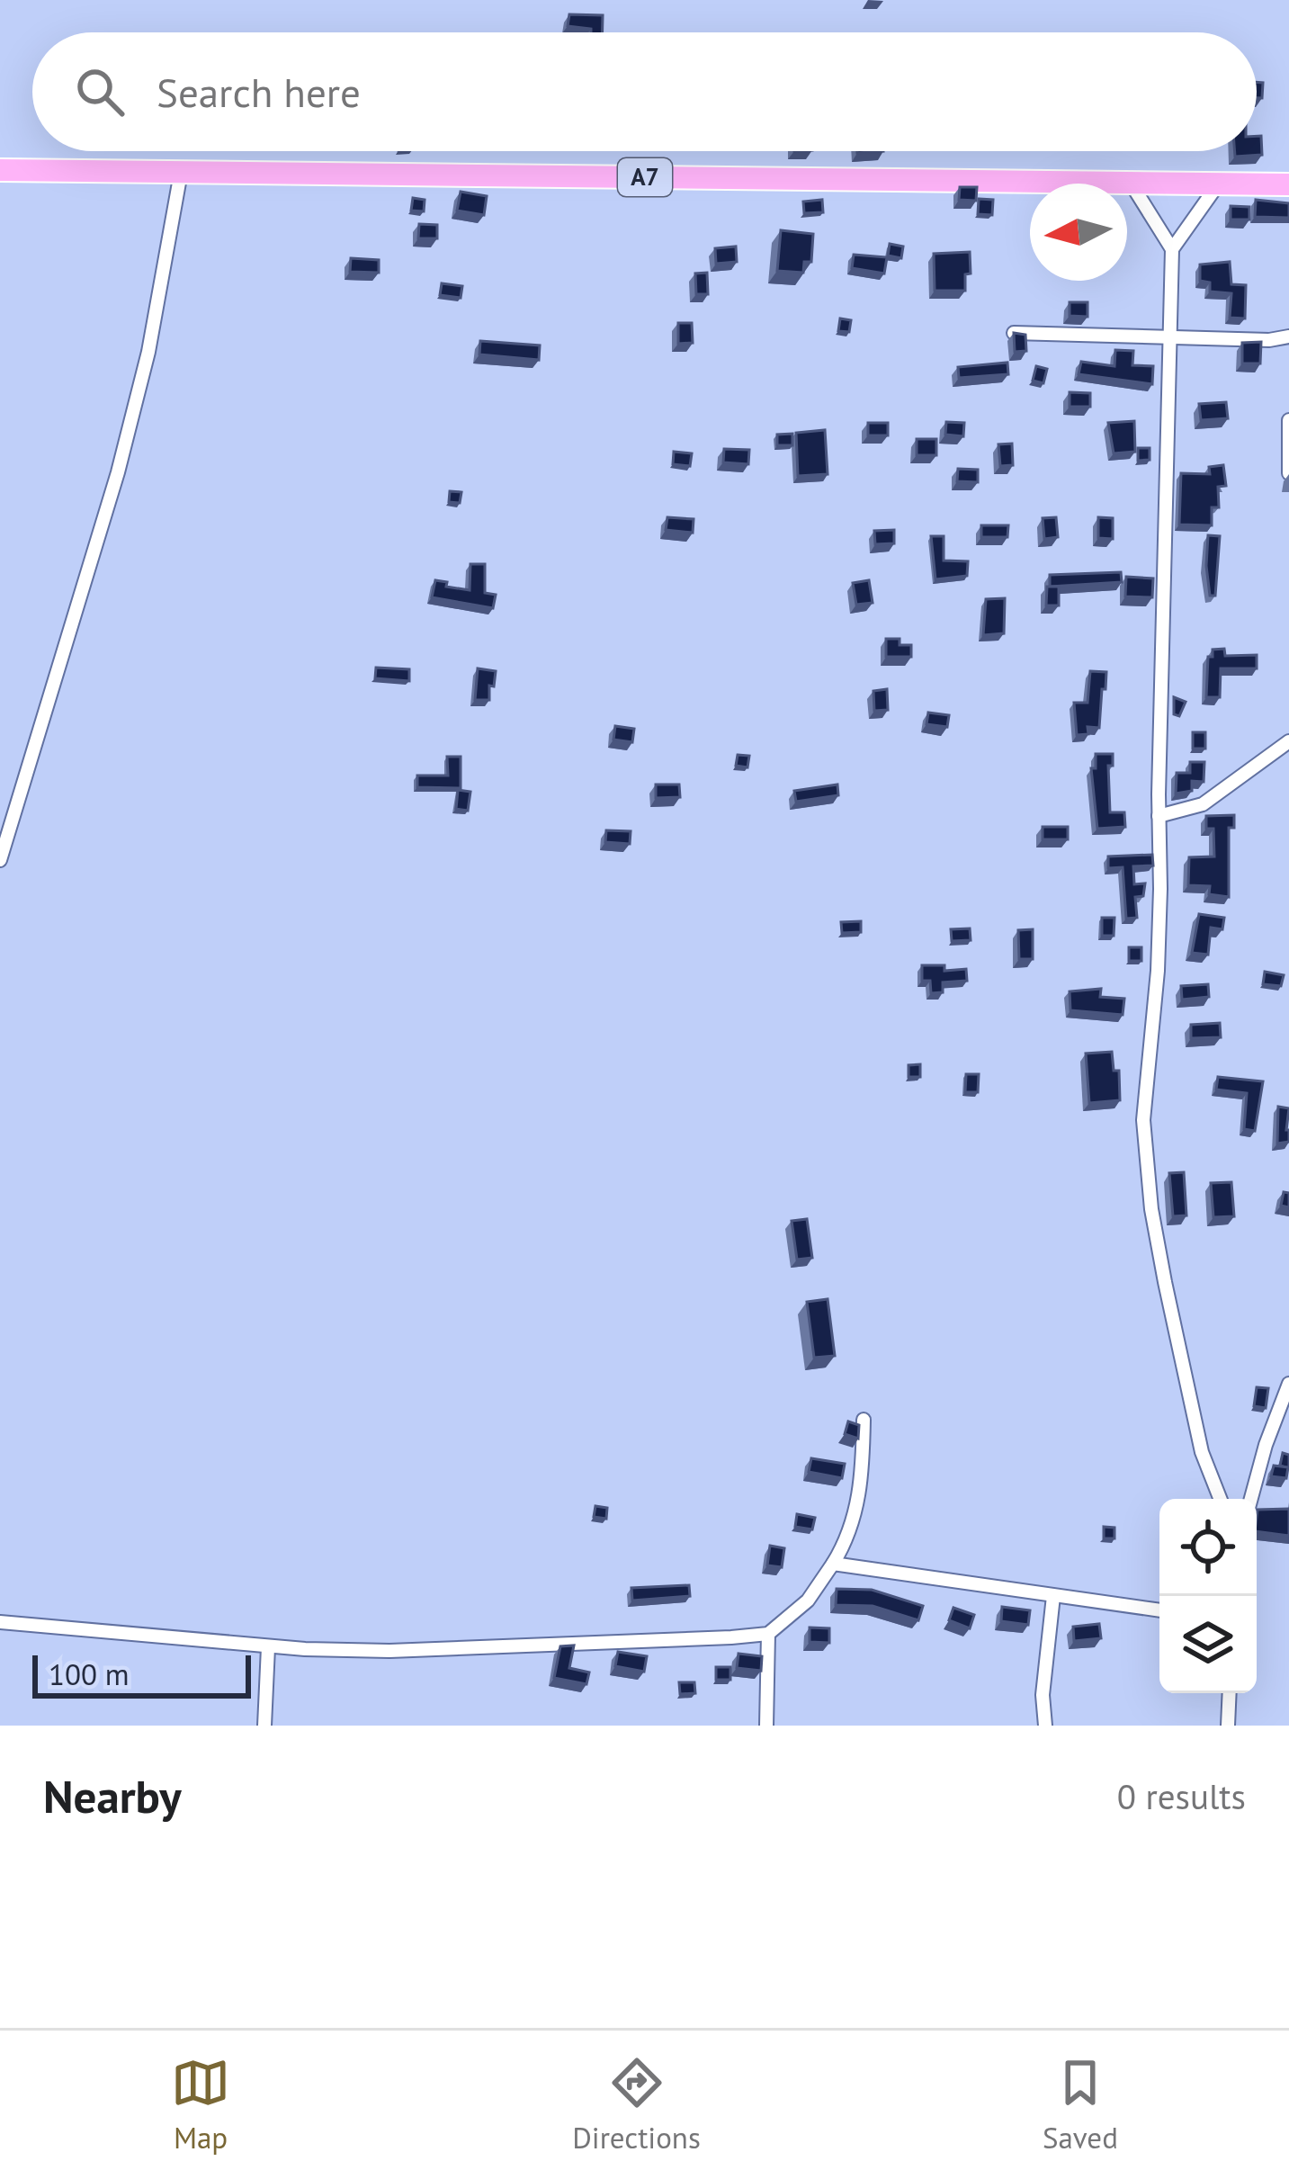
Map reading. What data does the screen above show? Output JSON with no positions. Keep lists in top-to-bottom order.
{
  "streets": {
    "highway": ["A7"]
  },
  "scale_bar": "100 m",
  "north": "left",
  "page": {
    "search": "Search here",
    "scale": "100 m",
    "heading": ["Nearby", "0 results"],
    "nav": ["Map", "Directions", "Saved"]
  }
}
